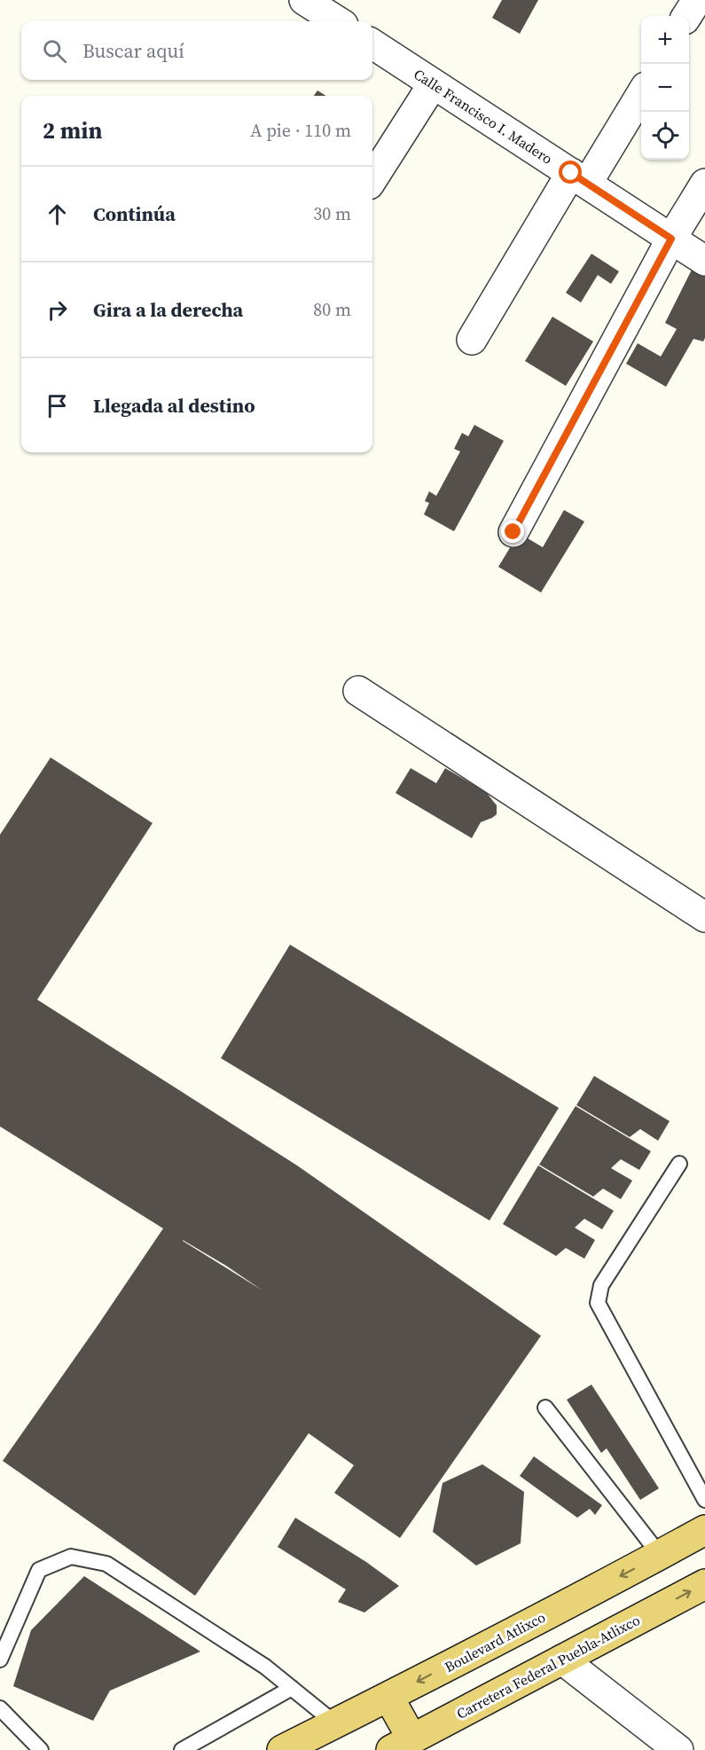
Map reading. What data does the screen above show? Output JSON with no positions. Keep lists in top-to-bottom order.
{
  "streets": {
    "main road": ["Boulevard Atlixco", "Carretera Federal Puebla-Atlixco"],
    "street": ["Calle Francisco I. Madero"]
  },
  "one_way": ["Boulevard Atlixco", "Carretera Federal Puebla-Atlixco"],
  "page": {
    "map_buttons": ["+", "−"],
    "search": "Buscar aquí",
    "heading": ["2 min", "A pie · 110 m"],
    "list": [
      ["Continúa", "30 m"],
      ["Gira a la derecha", "80 m"],
      "Llegada al destino"
    ]
  }
}
